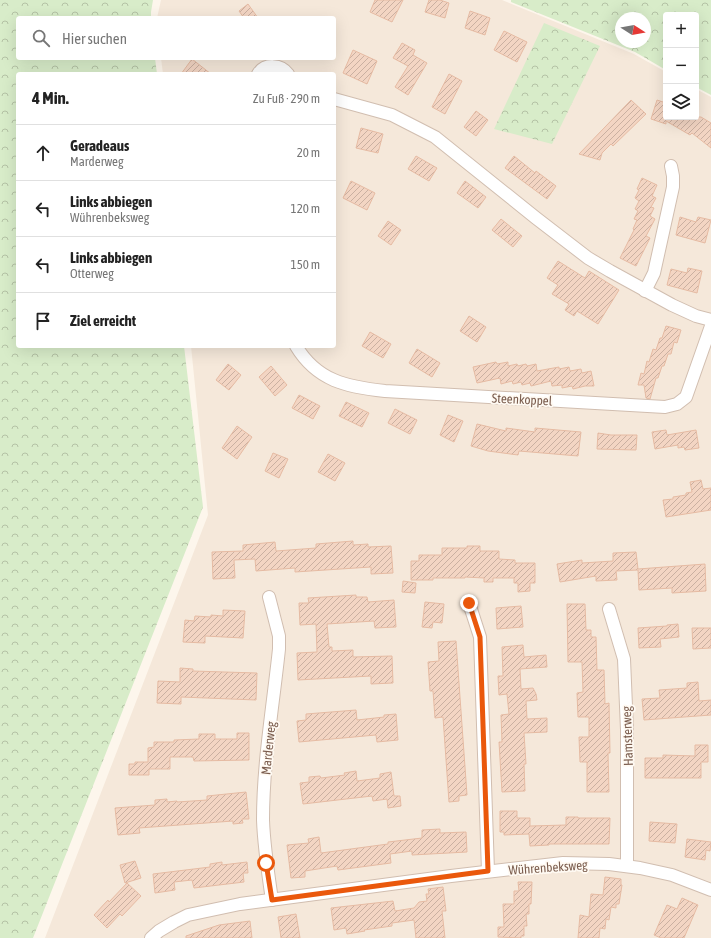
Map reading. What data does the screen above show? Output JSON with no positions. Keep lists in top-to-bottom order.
{
  "streets": {
    "street": [
      "Steenkoppel",
      "Hamsterweg",
      "Marderweg",
      "Wührenbeksweg"
    ]
  },
  "crossings": [
    ["Hamsterweg", "Wührenbeksweg"],
    ["Marderweg", "Wührenbeksweg"]
  ],
  "north": "right",
  "page": {
    "map_buttons": ["+", "−"],
    "search": "Hier suchen",
    "heading": ["4 Min.", "Zu Fuß · 290 m"],
    "list": [
      ["Geradeaus", "Marderweg", "20 m"],
      ["Links abbiegen", "Wührenbeksweg", "120 m"],
      ["Links abbiegen", "Otterweg", "150 m"],
      "Ziel erreicht"
    ]
  }
}
